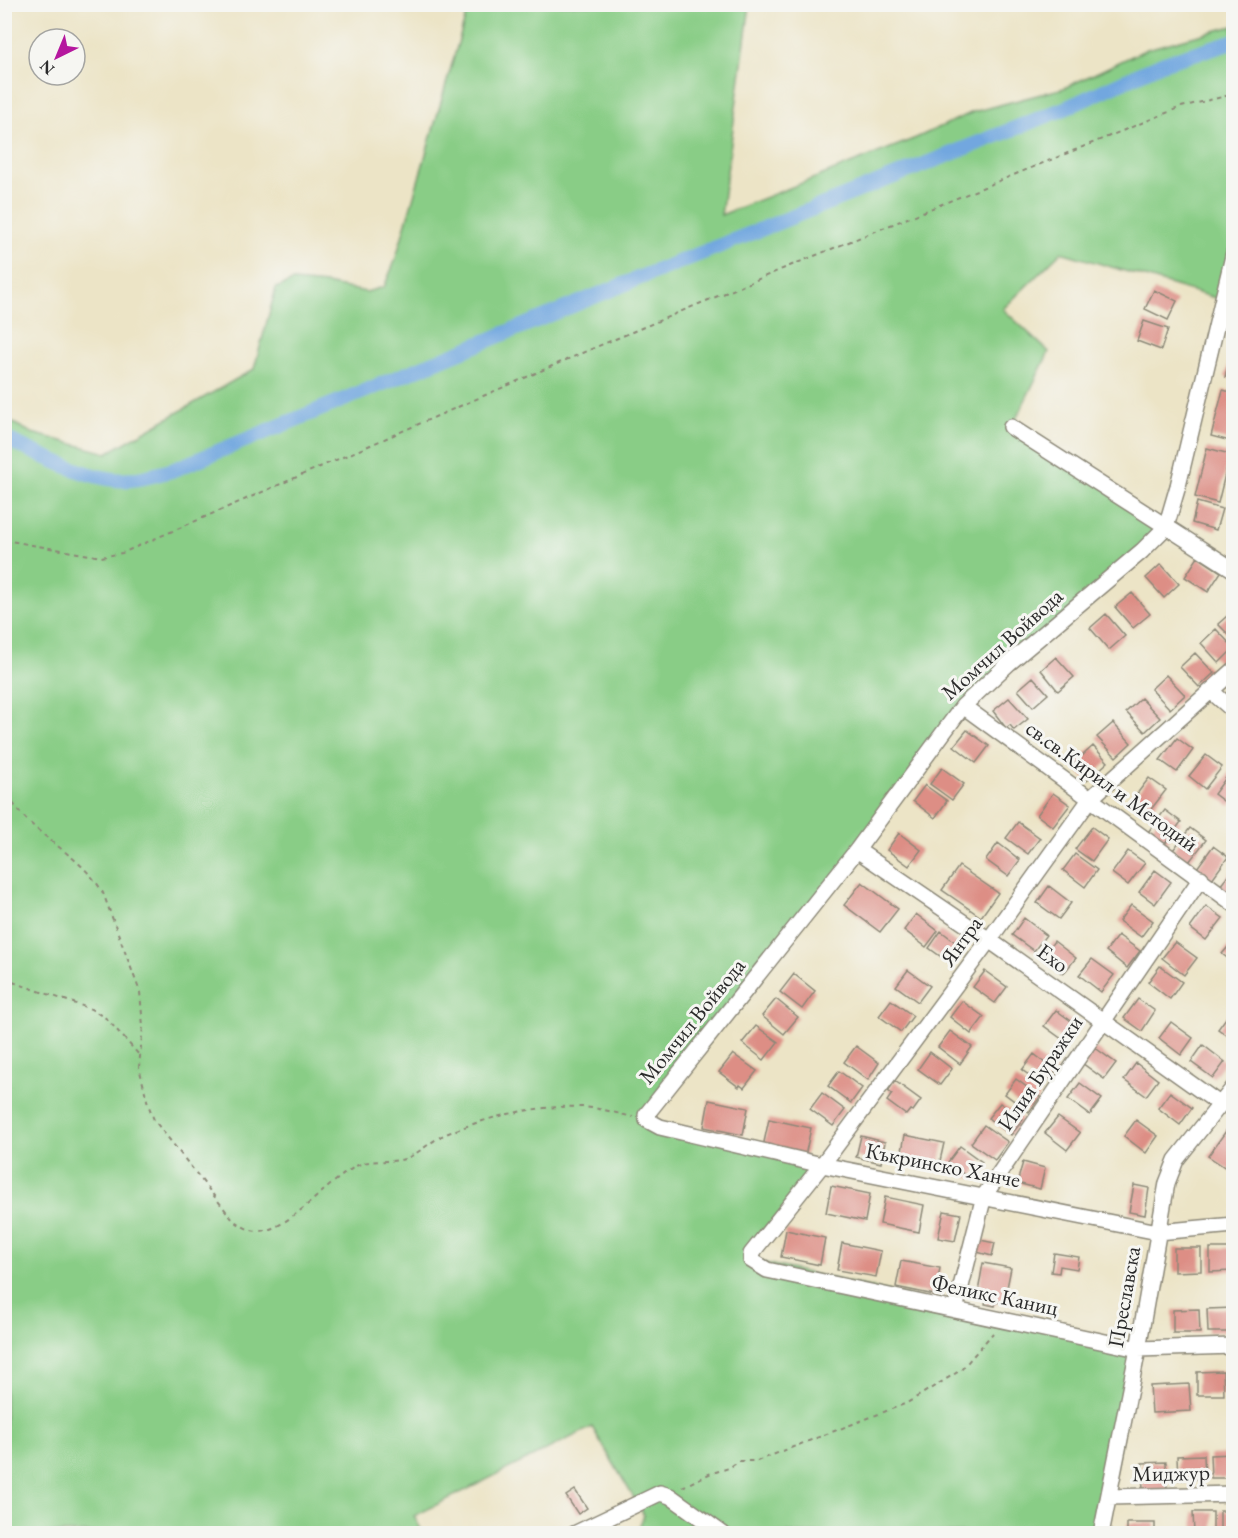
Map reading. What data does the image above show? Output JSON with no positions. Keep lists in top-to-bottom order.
{
  "streets": {
    "street": [
      "Момчил Войвода",
      "св.св.Кирил и Методий",
      "Янтра",
      "Ехо",
      "Илия Буражки",
      "Къкринско Ханче",
      "Феликс Каниц",
      "Преславска",
      "Миджур"
    ]
  },
  "crossings": [
    ["Момчил Войвода", "св.св.Кирил и Методий"],
    ["Момчил Войвода", "Ехо"],
    ["Момчил Войвода", "Къкринско Ханче"],
    ["св.св.Кирил и Методий", "Янтра"],
    ["св.св.Кирил и Методий", "Илия Буражки"],
    ["Янтра", "Ехо"],
    ["Янтра", "Къкринско Ханче"],
    ["Янтра", "Феликс Каниц"],
    ["Ехо", "Илия Буражки"],
    ["Ехо", "Преславска"],
    ["Илия Буражки", "Къкринско Ханче"],
    ["Илия Буражки", "Феликс Каниц"],
    ["Къкринско Ханче", "Преславска"],
    ["Феликс Каниц", "Преславска"],
    ["Преславска", "Миджур"]
  ],
  "north": "bottom left"
}
